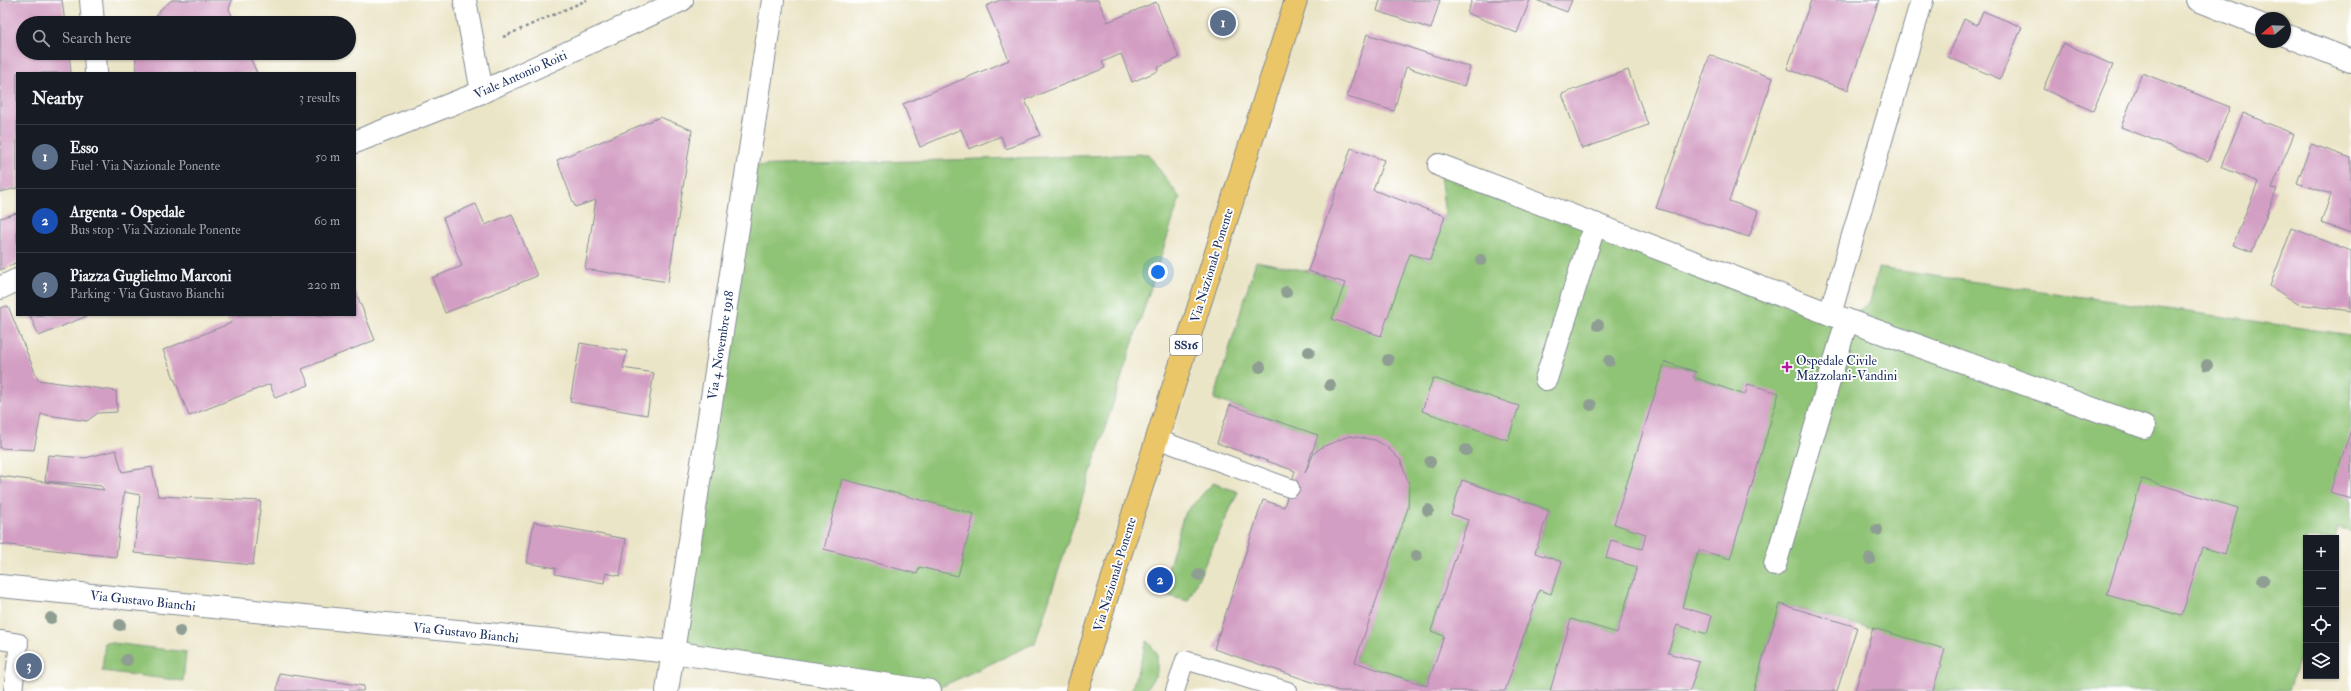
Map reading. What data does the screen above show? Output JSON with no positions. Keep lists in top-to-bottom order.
{
  "streets": {
    "main road": ["Via Nazionale Ponente", "SS16"],
    "street": ["Viale Antonio Roiti", "Via 4 Novembre 1918", "Via Gustavo Bianchi"]
  },
  "crossings": [
    ["Via 4 Novembre 1918", "Via Gustavo Bianchi"]
  ],
  "places": {
    "health": ["Ospedale Civile Mazzolani-Vandini"]
  },
  "north": "left",
  "page": {
    "pins": ["1", "2", "3"],
    "search": "Search here",
    "heading": ["Nearby", "3 results"],
    "list": [
      {
        "mark": "1",
        "name": "Esso",
        "note": "Fuel · Via Nazionale Ponente",
        "value": "50 m"
      },
      {
        "mark": "2",
        "name": "Argenta - Ospedale",
        "note": "Bus stop · Via Nazionale Ponente",
        "value": "60 m"
      },
      {
        "mark": "3",
        "name": "Piazza Guglielmo Marconi",
        "note": "Parking · Via Gustavo Bianchi",
        "value": "220 m"
      }
    ],
    "map_buttons": ["+", "−"]
  }
}
